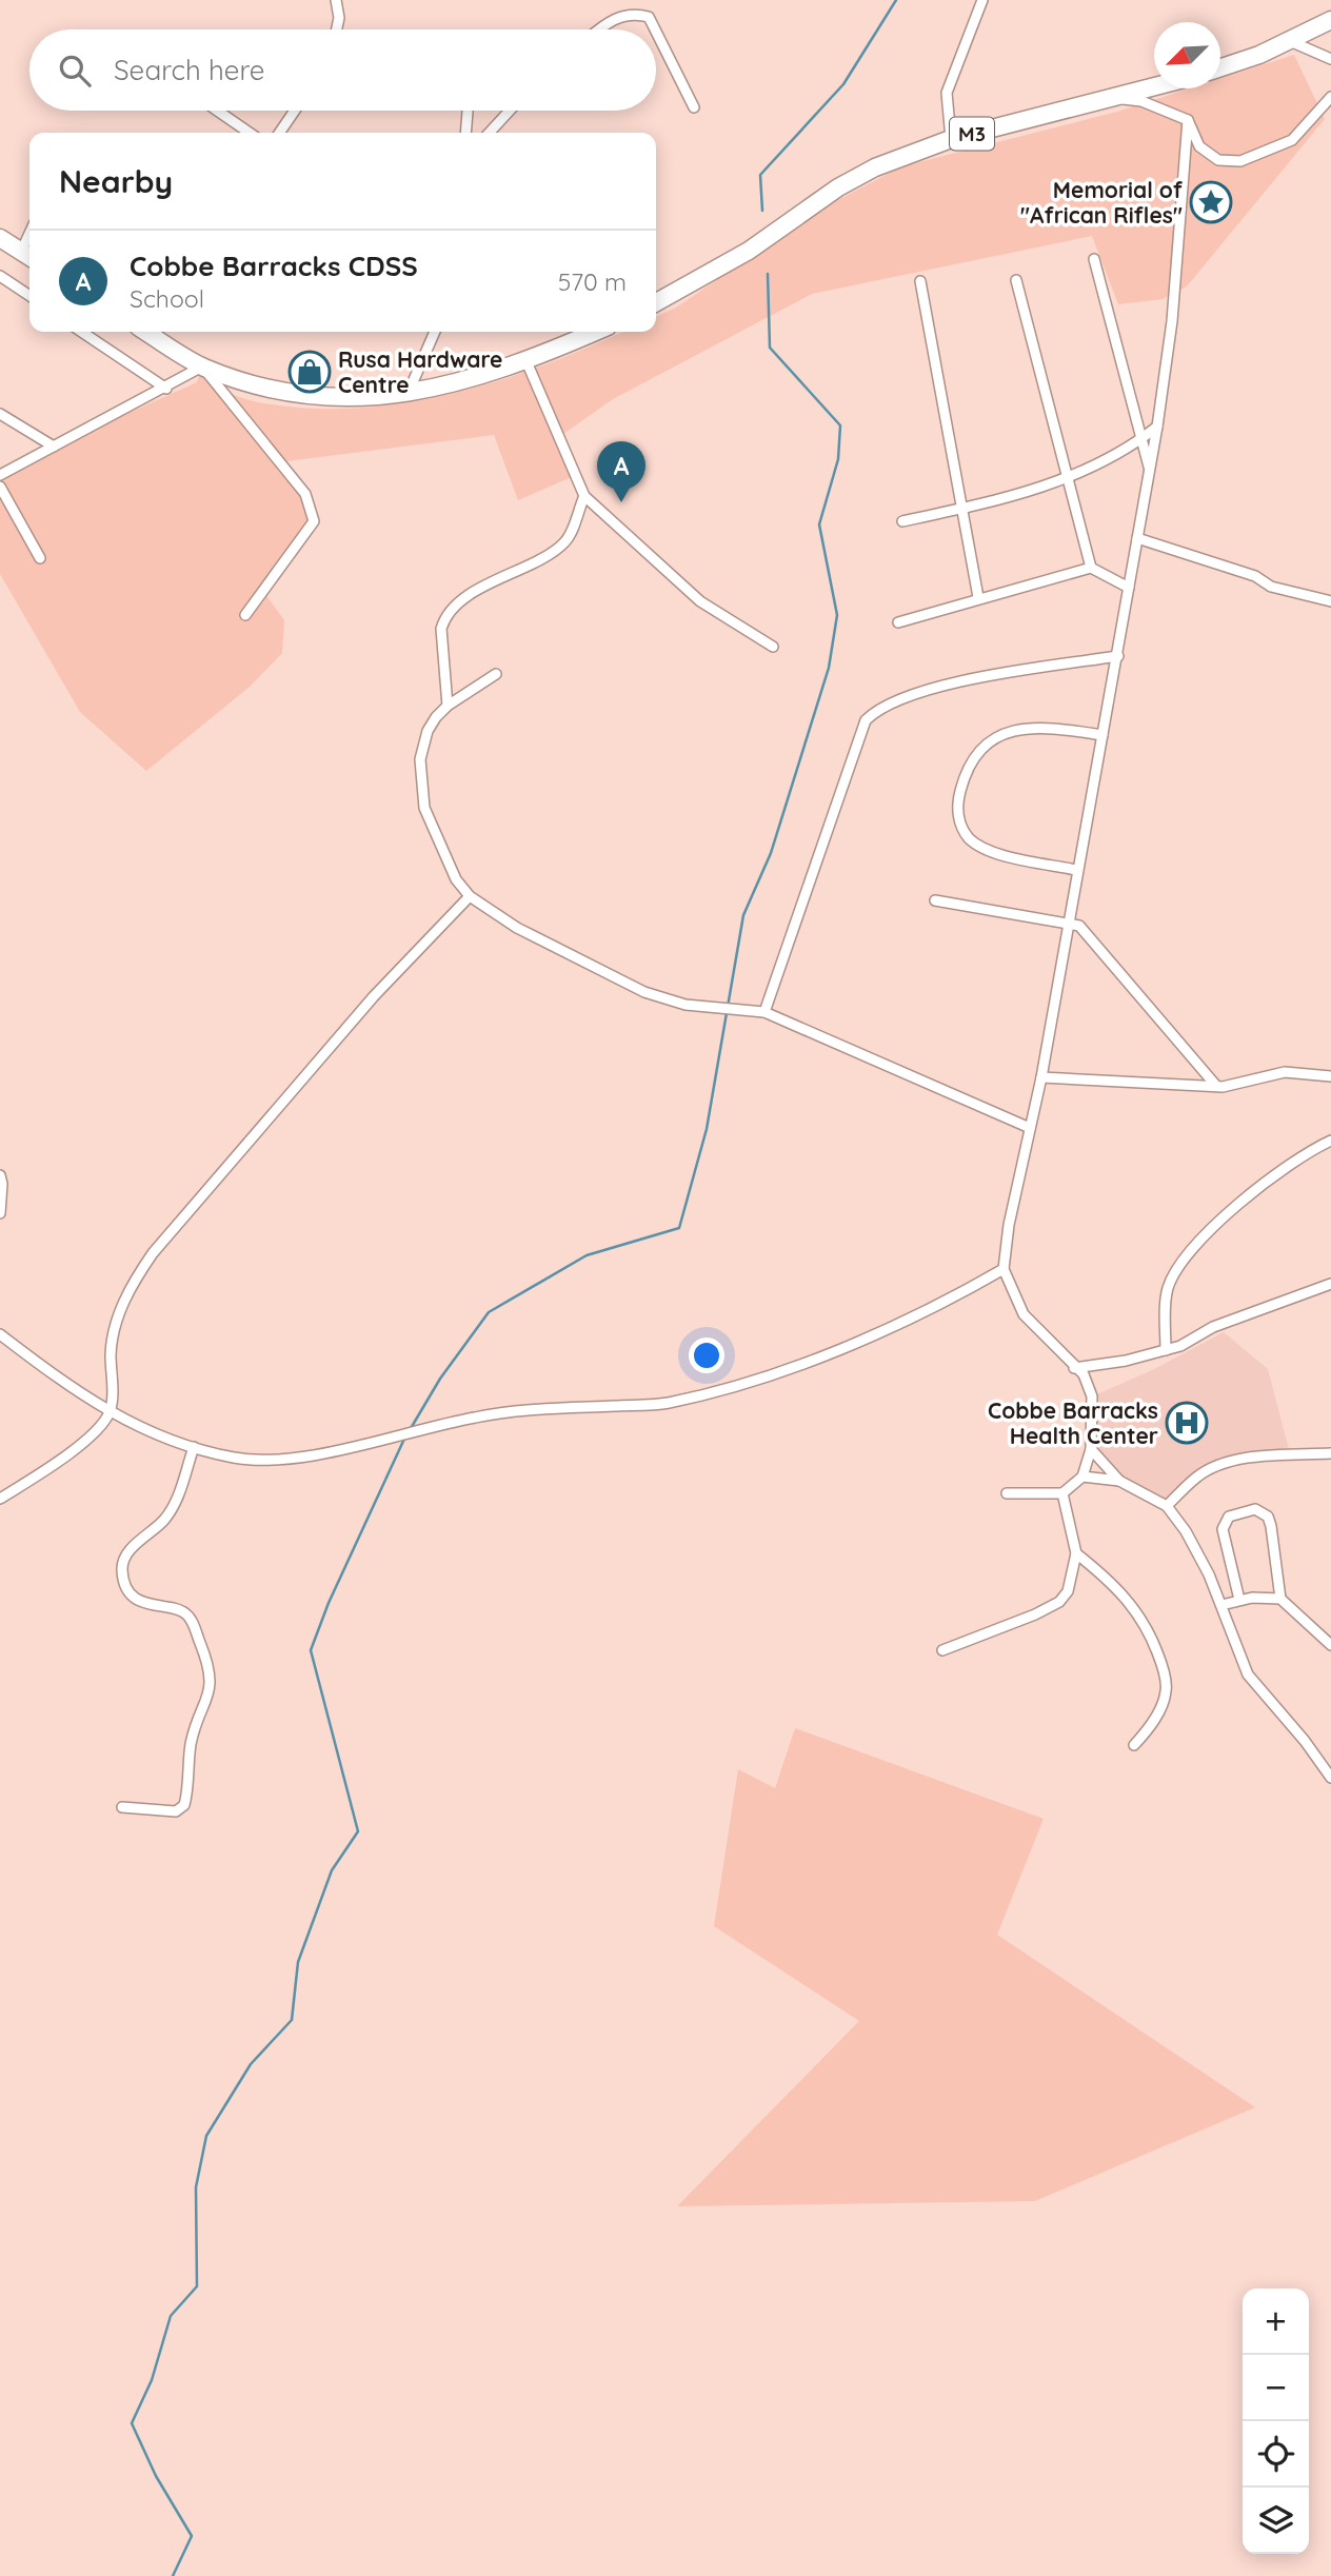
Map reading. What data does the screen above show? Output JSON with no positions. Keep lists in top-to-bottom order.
{
  "streets": {
    "highway": ["M3"]
  },
  "places": {
    "place": ["Memorial of \"African Rifles\""],
    "shop": ["Rusa Hardware Centre"],
    "hospital": ["Cobbe Barracks Health Center"]
  },
  "north": "bottom left",
  "page": {
    "search": "Search here",
    "heading": "Nearby",
    "list": [
      {
        "mark": "A",
        "name": "Cobbe Barracks CDSS",
        "note": "School",
        "value": "570 m"
      }
    ],
    "pins": "A",
    "map_buttons": ["+", "−"]
  }
}
